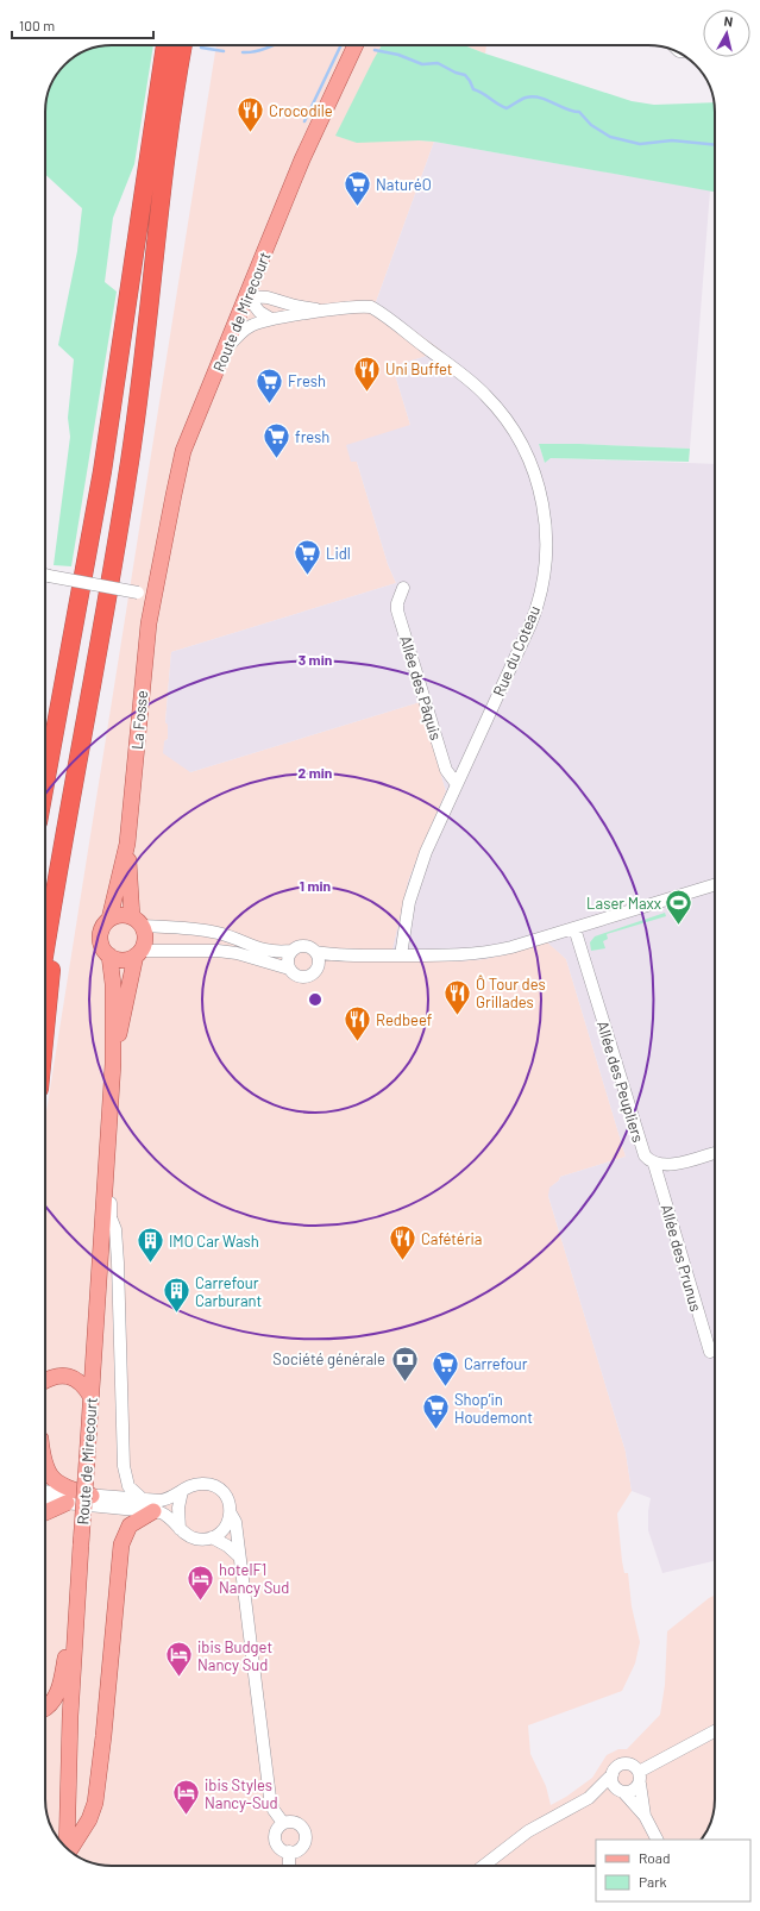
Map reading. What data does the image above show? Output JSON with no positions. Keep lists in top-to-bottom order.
{
  "streets": {
    "main road": ["Route de Mirecourt", "La Fosse"],
    "street": [
      "Rue du Coteau",
      "Allée des Pâquis",
      "Allée des Peupliers",
      "Allée des Prunus"
    ]
  },
  "crossings": [
    ["Route de Mirecourt", "Rue du Coteau"],
    ["Route de Mirecourt", "La Fosse"],
    ["Rue du Coteau", "Allée des Pâquis"],
    ["Allée des Peupliers", "Allée des Prunus"]
  ],
  "places": {
    "restaurant": [
      "Crocodile",
      "Uni Buffet",
      "Ô Tour des Grillades",
      "Redbeef",
      "Cafétéria"
    ],
    "supermarket": [
      "NaturéO",
      "Fresh",
      "fresh",
      "Lidl",
      "Carrefour",
      "Shop’in Houdemont"
    ],
    "sports": ["Laser Maxx"],
    "building": ["IMO Car Wash", "Carrefour Carburant"],
    "bank": ["Société générale"],
    "hotel": ["hotelF1 Nancy Sud", "ibis Budget Nancy Sud", "ibis Styles Nancy-Sud"]
  },
  "legend": ["Road", "Park"],
  "scale_bar": "100 m",
  "north": "top",
  "rings": ["3 min", "2 min", "1 min"]
}
